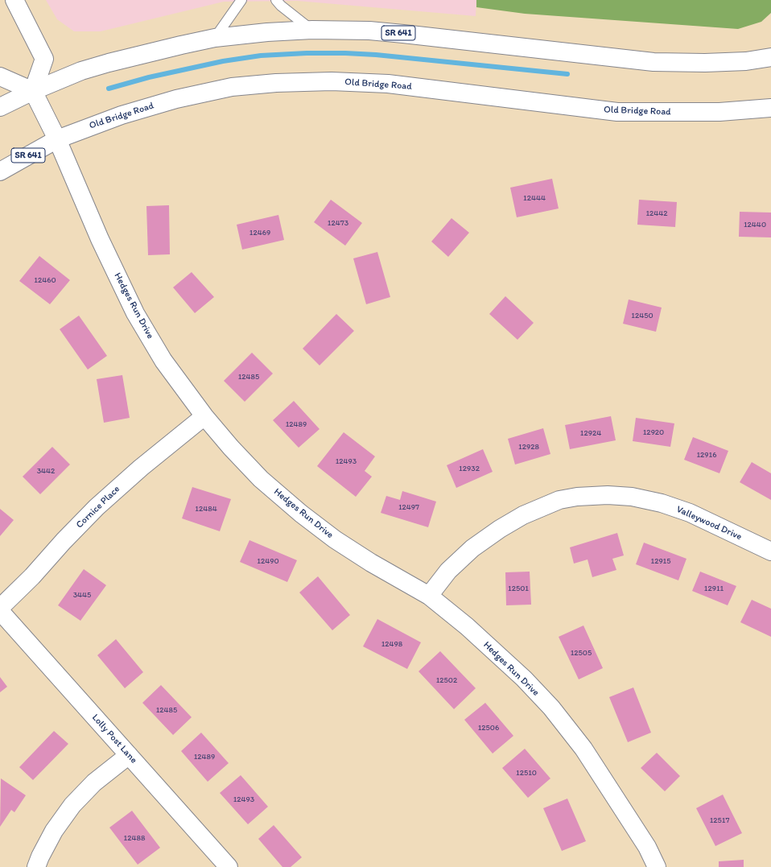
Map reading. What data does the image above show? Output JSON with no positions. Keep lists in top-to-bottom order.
{
  "streets": {
    "street": [
      "SR 641",
      "Old Bridge Road",
      "Hedges Run Drive",
      "Cornice Place",
      "Valleywood Drive",
      "Lolly Post Lane"
    ]
  },
  "crossings": [
    ["SR 641", "Hedges Run Drive"],
    ["Old Bridge Road", "Hedges Run Drive"],
    ["Hedges Run Drive", "Cornice Place"],
    ["Hedges Run Drive", "Valleywood Drive"]
  ],
  "house_numbers": [
    "12444",
    "12442",
    "12473",
    "12440",
    "12469",
    "12460",
    "12450",
    "12485",
    "12489",
    "12920",
    "12924",
    "12928",
    "12916",
    "12493",
    "12932",
    "3442",
    "12497",
    "12484",
    "12490",
    "12915",
    "12501",
    "12911",
    "3445",
    "12498",
    "12505",
    "12502",
    "12485",
    "12506",
    "12489",
    "12510",
    "12493",
    "12517",
    "12488"
  ]
}
